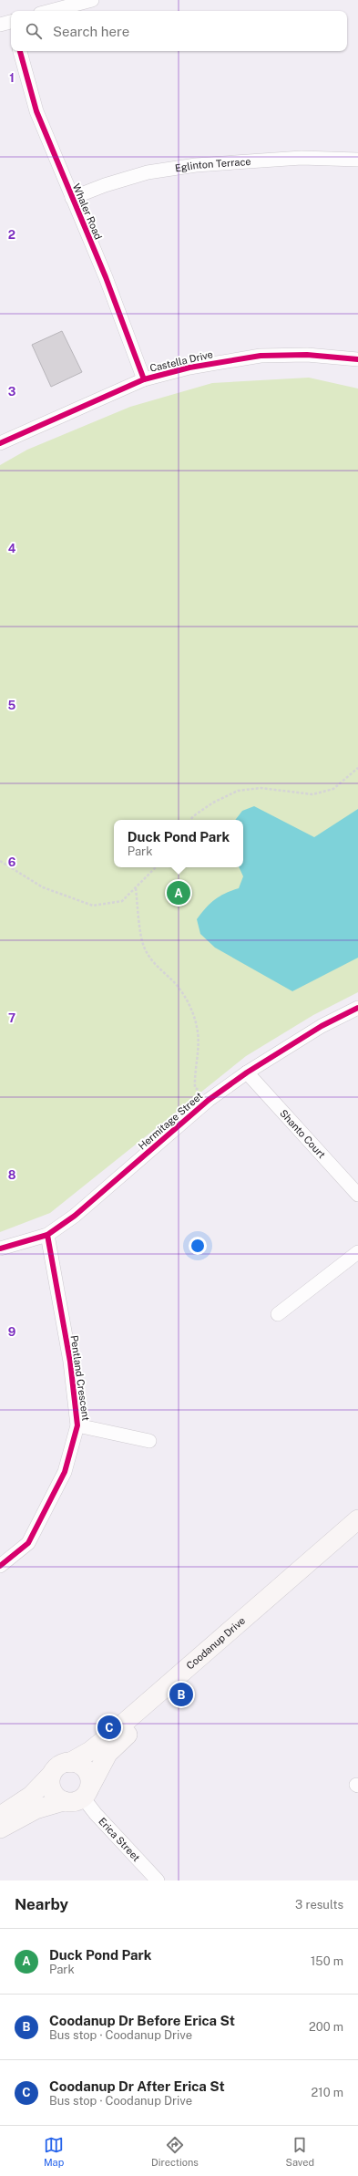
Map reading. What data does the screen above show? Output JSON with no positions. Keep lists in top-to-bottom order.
{
  "streets": {
    "main road": ["Coodanup Drive"],
    "street": [
      "Eglinton Terrace",
      "Whaler Road",
      "Castella Drive",
      "Hermitage Street",
      "Shanto Court",
      "Pentland Crescent",
      "Erica Street"
    ]
  },
  "crossings": [
    ["Eglinton Terrace", "Whaler Road"],
    ["Whaler Road", "Castella Drive"],
    ["Hermitage Street", "Shanto Court"],
    ["Hermitage Street", "Pentland Crescent"],
    ["Coodanup Drive", "Erica Street"]
  ],
  "page": {
    "search": "Search here",
    "popup": ["Duck Pond Park", "Park"],
    "pins": ["A", "B", "C"],
    "heading": ["Nearby", "3 results"],
    "list": [
      {
        "mark": "A",
        "name": "Duck Pond Park",
        "note": "Park",
        "value": "150 m"
      },
      {
        "mark": "B",
        "name": "Coodanup Dr Before Erica St",
        "note": "Bus stop · Coodanup Drive",
        "value": "200 m"
      },
      {
        "mark": "C",
        "name": "Coodanup Dr After Erica St",
        "note": "Bus stop · Coodanup Drive",
        "value": "210 m"
      }
    ],
    "nav": ["Map", "Directions", "Saved"]
  },
  "grid": {
    "rows": [
      "1",
      "2",
      "3",
      "4",
      "5",
      "6",
      "7",
      "8",
      "9"
    ]
  }
}
